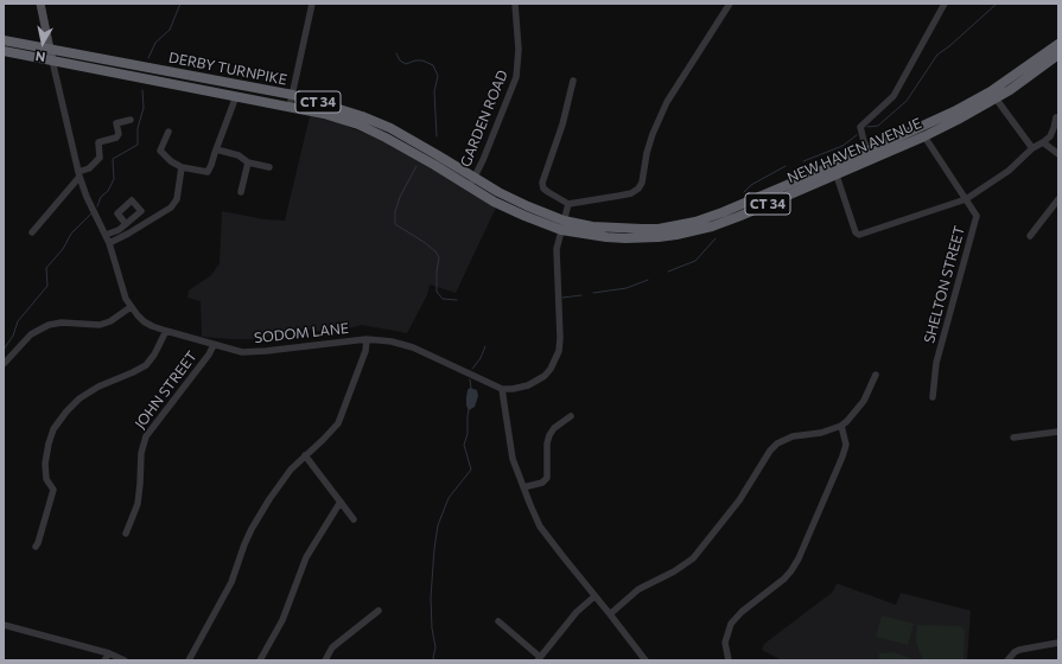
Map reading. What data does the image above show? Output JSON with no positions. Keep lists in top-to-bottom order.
{
  "streets": {
    "highway": ["DERBY TURNPIKE", "CT 34", "NEW HAVEN AVENUE"],
    "street": [
      "GARDEN ROAD",
      "SHELTON STREET",
      "SODOM LANE",
      "JOHN STREET"
    ]
  },
  "crossings": [
    ["DERBY TURNPIKE", "GARDEN ROAD"],
    ["DERBY TURNPIKE", "NEW HAVEN AVENUE"],
    ["DERBY TURNPIKE", "SODOM LANE"],
    ["NEW HAVEN AVENUE", "SHELTON STREET"],
    ["SODOM LANE", "JOHN STREET"]
  ],
  "north": "bottom"
}
